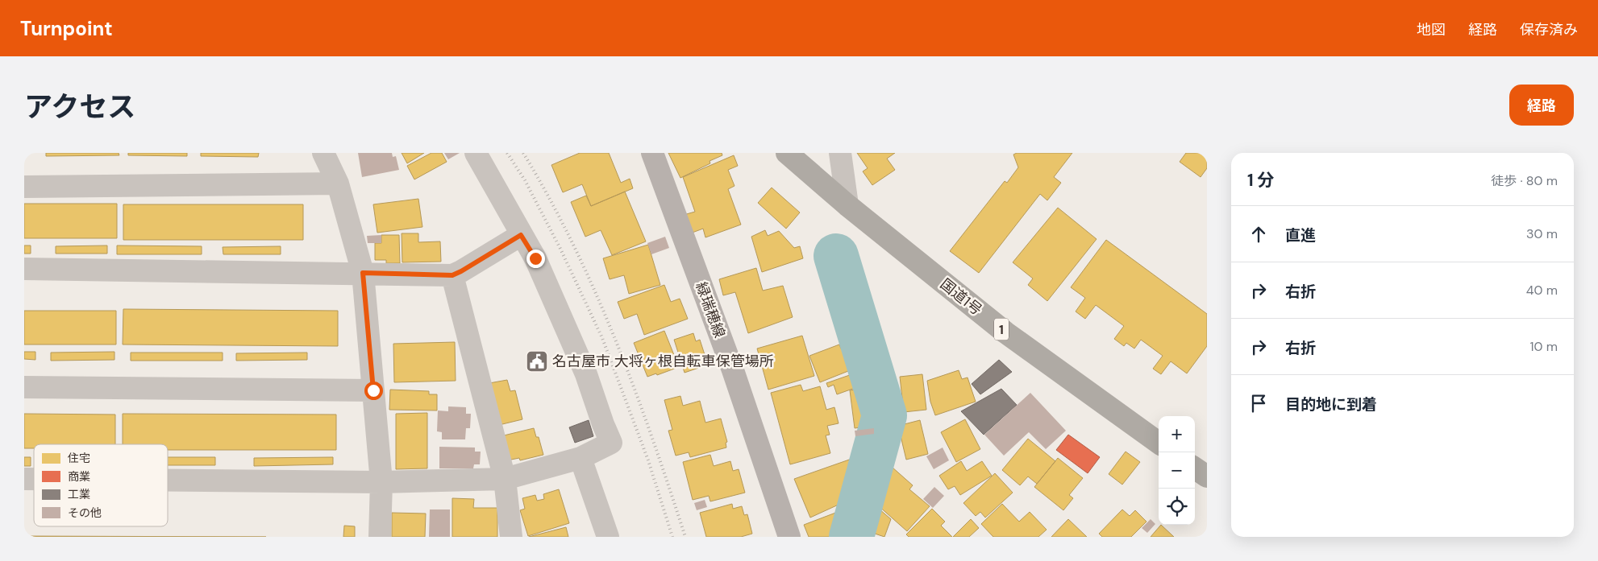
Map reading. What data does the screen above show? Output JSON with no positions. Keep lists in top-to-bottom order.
{
  "streets": {
    "highway": ["国道1号", "1"],
    "main road": ["緑瑞穂線"]
  },
  "places": {
    "public building": ["名古屋市 大将ヶ根自転車保管場所"]
  },
  "legend": [
    "住宅",
    "商業",
    "工業",
    "その他"
  ],
  "page": {
    "header": "Turnpoint",
    "nav": ["地図", "経路", "保存済み"],
    "title": "アクセス",
    "buttons": "経路",
    "heading": ["1 分", "徒歩 · 80 m"],
    "list": [
      ["直進", "30 m"],
      ["右折", "40 m"],
      ["右折", "10 m"],
      "目的地に到着"
    ],
    "map_buttons": ["+", "−"]
  }
}
